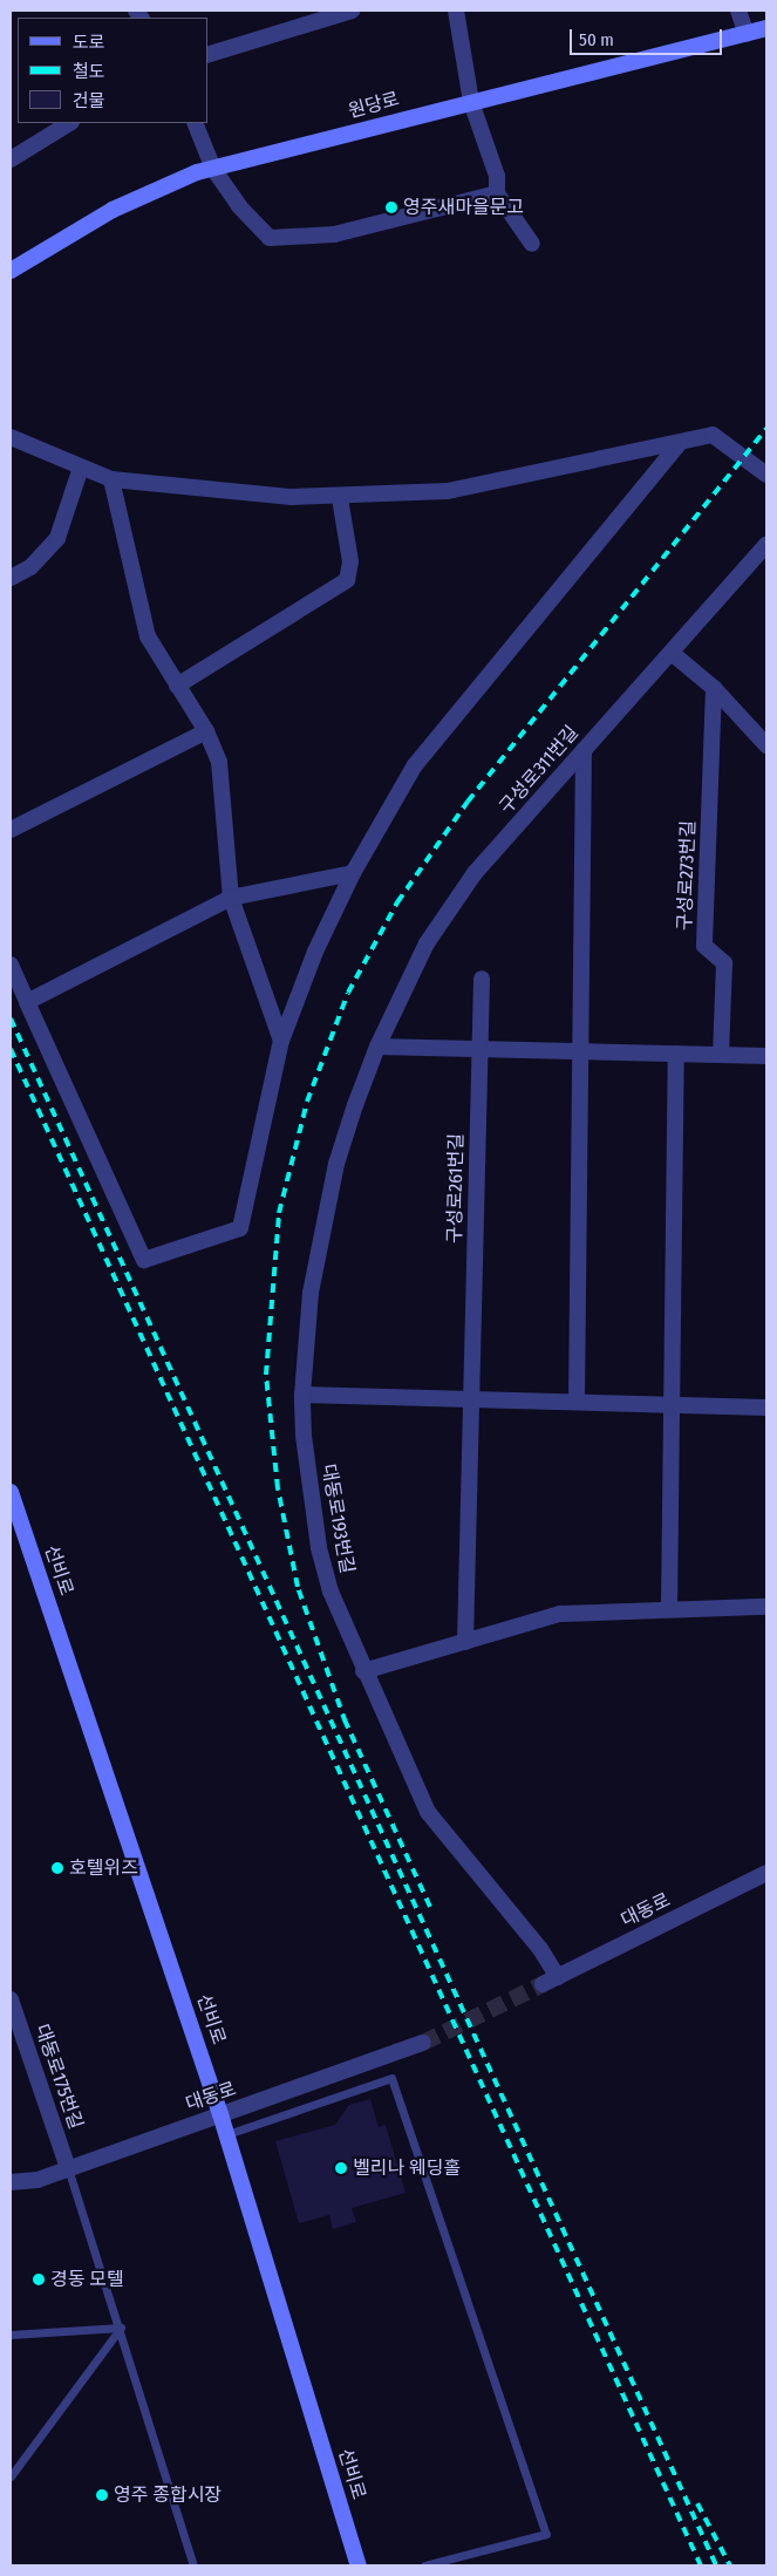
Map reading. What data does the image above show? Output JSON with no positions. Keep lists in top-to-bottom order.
{
  "streets": {
    "main road": ["원당로", "선비로"],
    "street": [
      "구성로311번길",
      "구성로273번길",
      "구성로261번길",
      "대동로193번길",
      "대동로",
      "대동로175번길"
    ]
  },
  "crossings": [
    ["구성로311번길", "대동로193번길"],
    ["대동로193번길", "대동로"],
    ["선비로", "대동로"],
    ["대동로", "대동로175번길"]
  ],
  "places": [
    "영주새마을문고",
    "호텔위즈",
    "벨리나 웨딩홀",
    "경동 모텔",
    "영주 종합시장"
  ],
  "legend": ["도로", "철도", "건물"],
  "scale_bar": "50 m"
}
